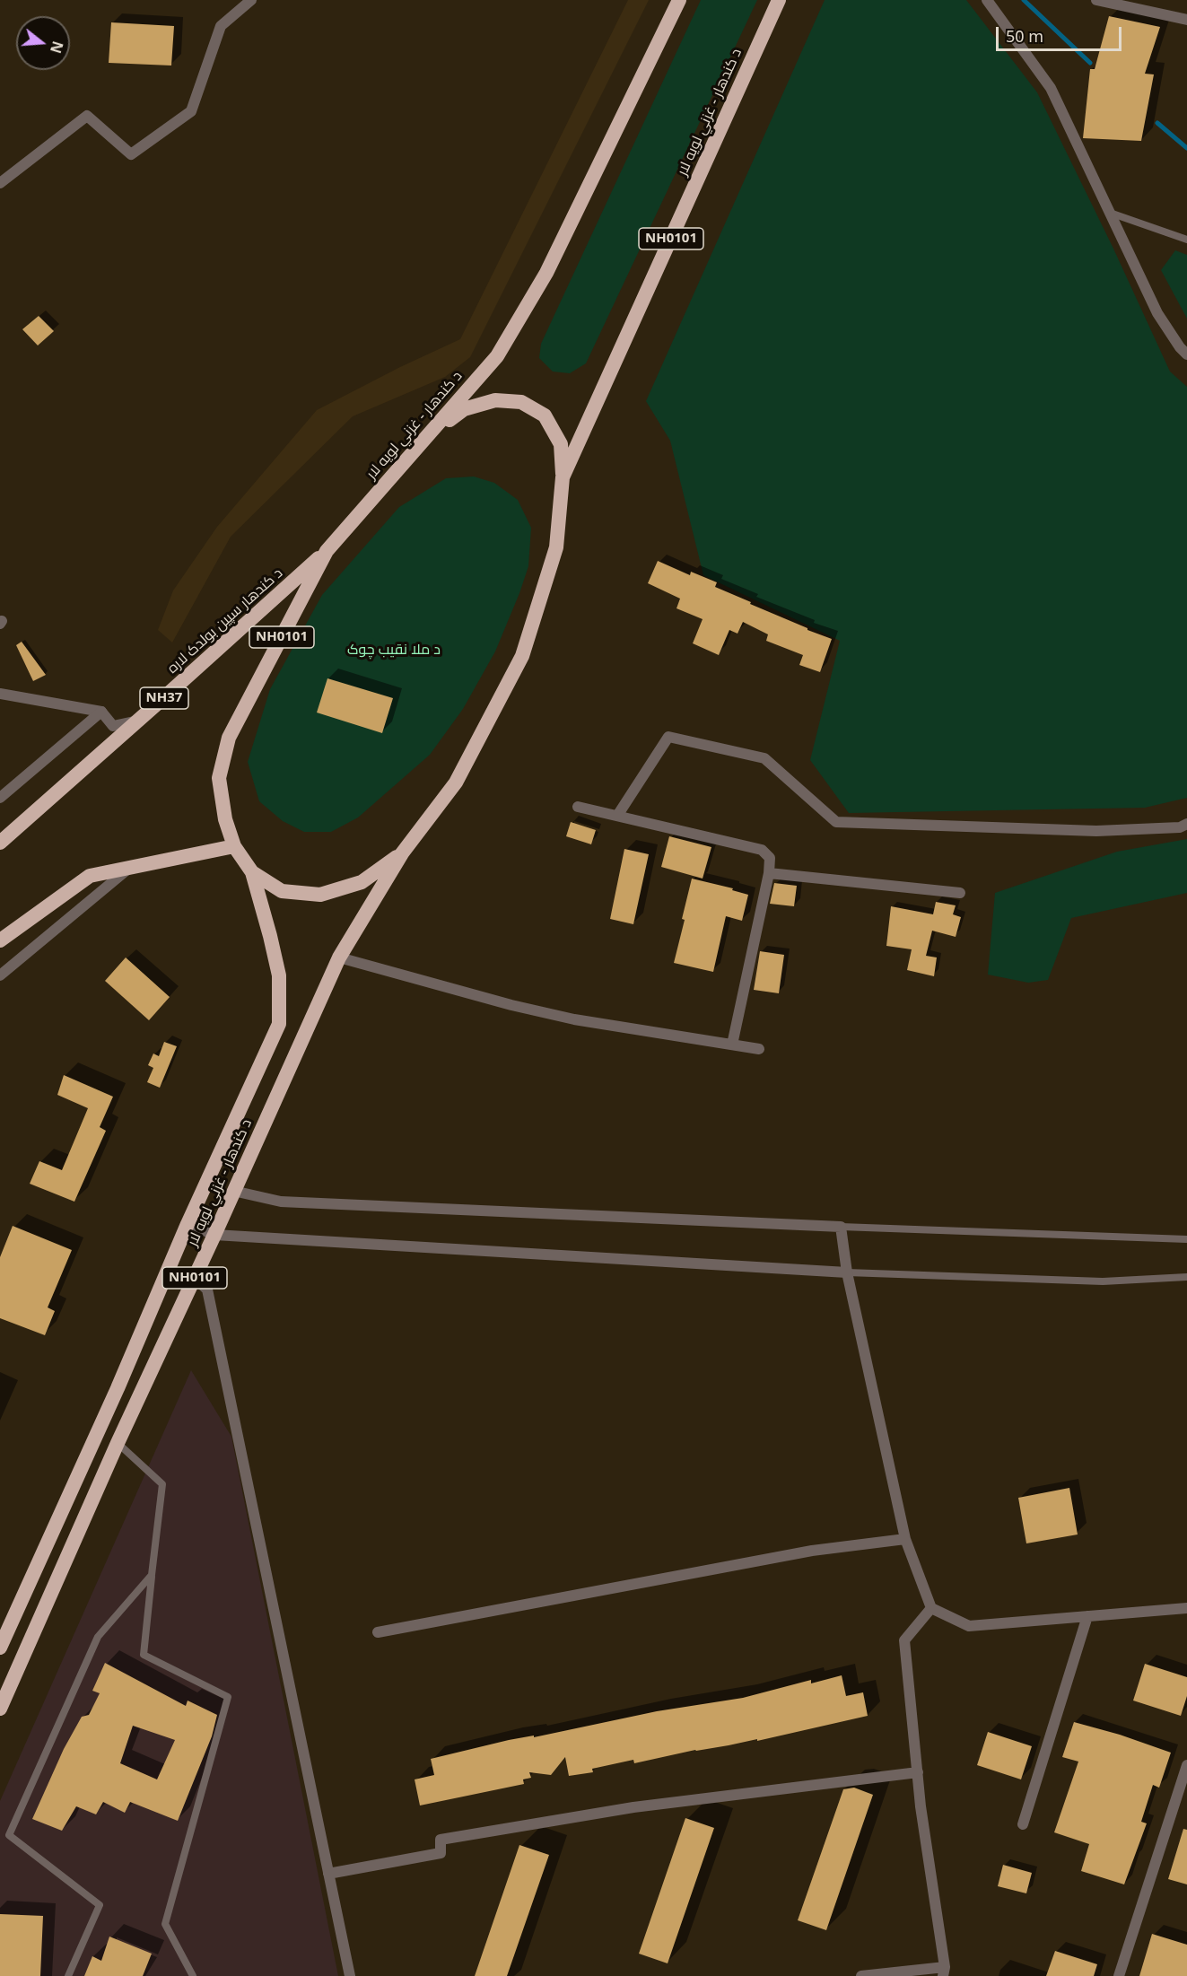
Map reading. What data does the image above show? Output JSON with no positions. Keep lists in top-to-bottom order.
{
  "streets": {
    "highway": [
      "د کندهار - غزني لويه لار",
      "NH0101",
      "د کندهار سپین بولدک لاره",
      "NH37"
    ]
  },
  "crossings": [
    ["د کندهار - غزني لويه لار", "NH0101"],
    ["د کندهار - غزني لويه لار", "د کندهار سپین بولدک لاره"]
  ],
  "parks": ["د ملا نقيب چوک"],
  "scale_bar": "50 m",
  "north": "right"
}
